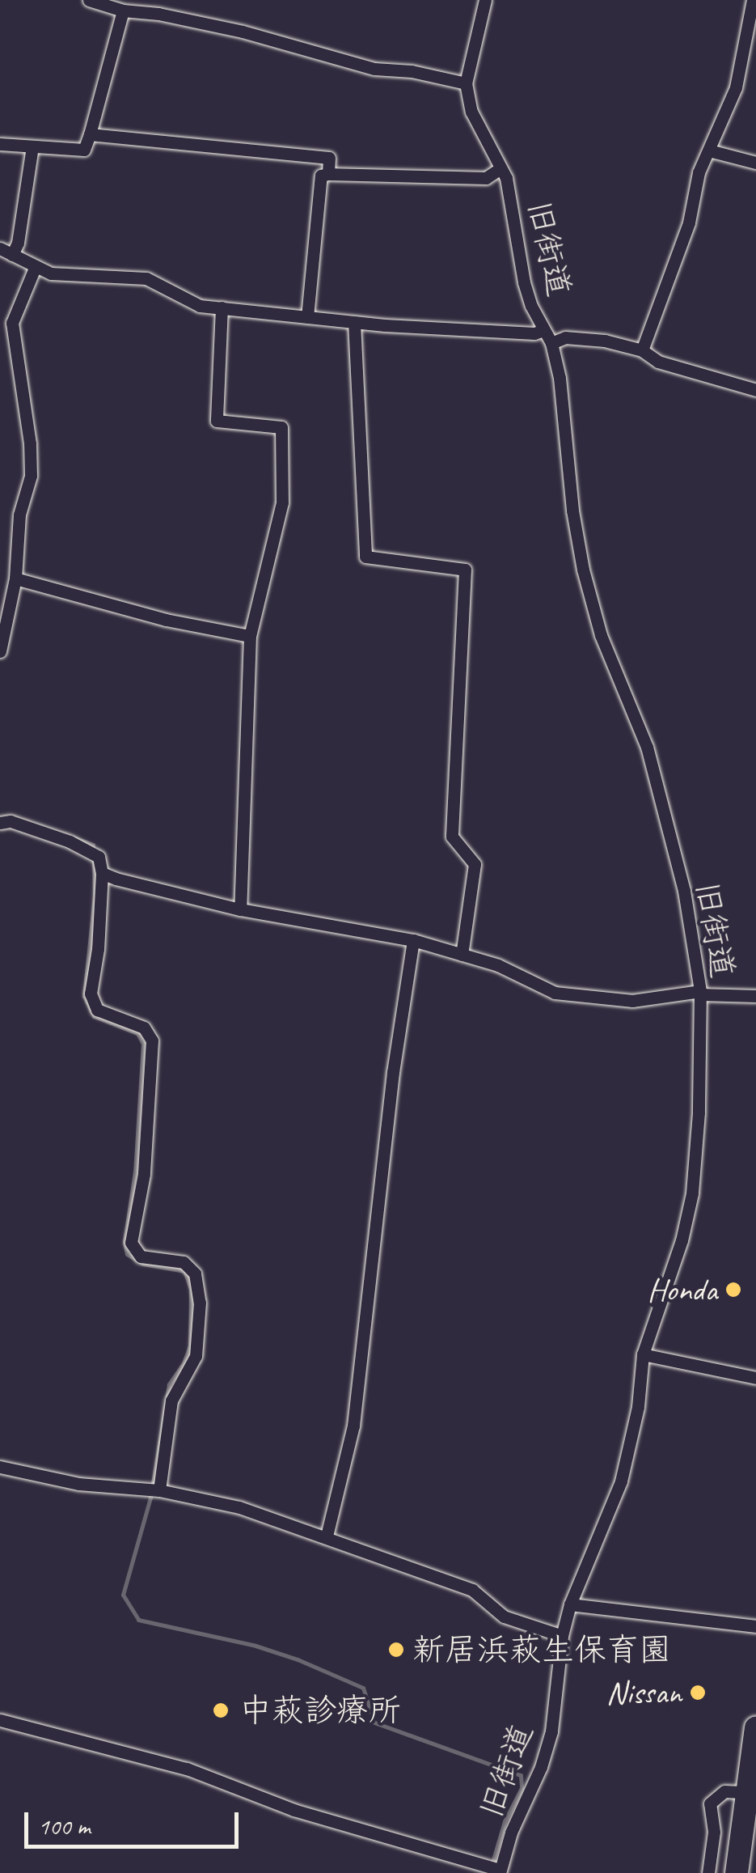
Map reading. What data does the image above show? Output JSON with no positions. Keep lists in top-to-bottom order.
{
  "streets": {
    "street": ["旧街道"]
  },
  "places": [
    "Honda",
    "新居浜萩生保育園",
    "Nissan",
    "中萩診療所"
  ],
  "scale_bar": "100 m"
}
